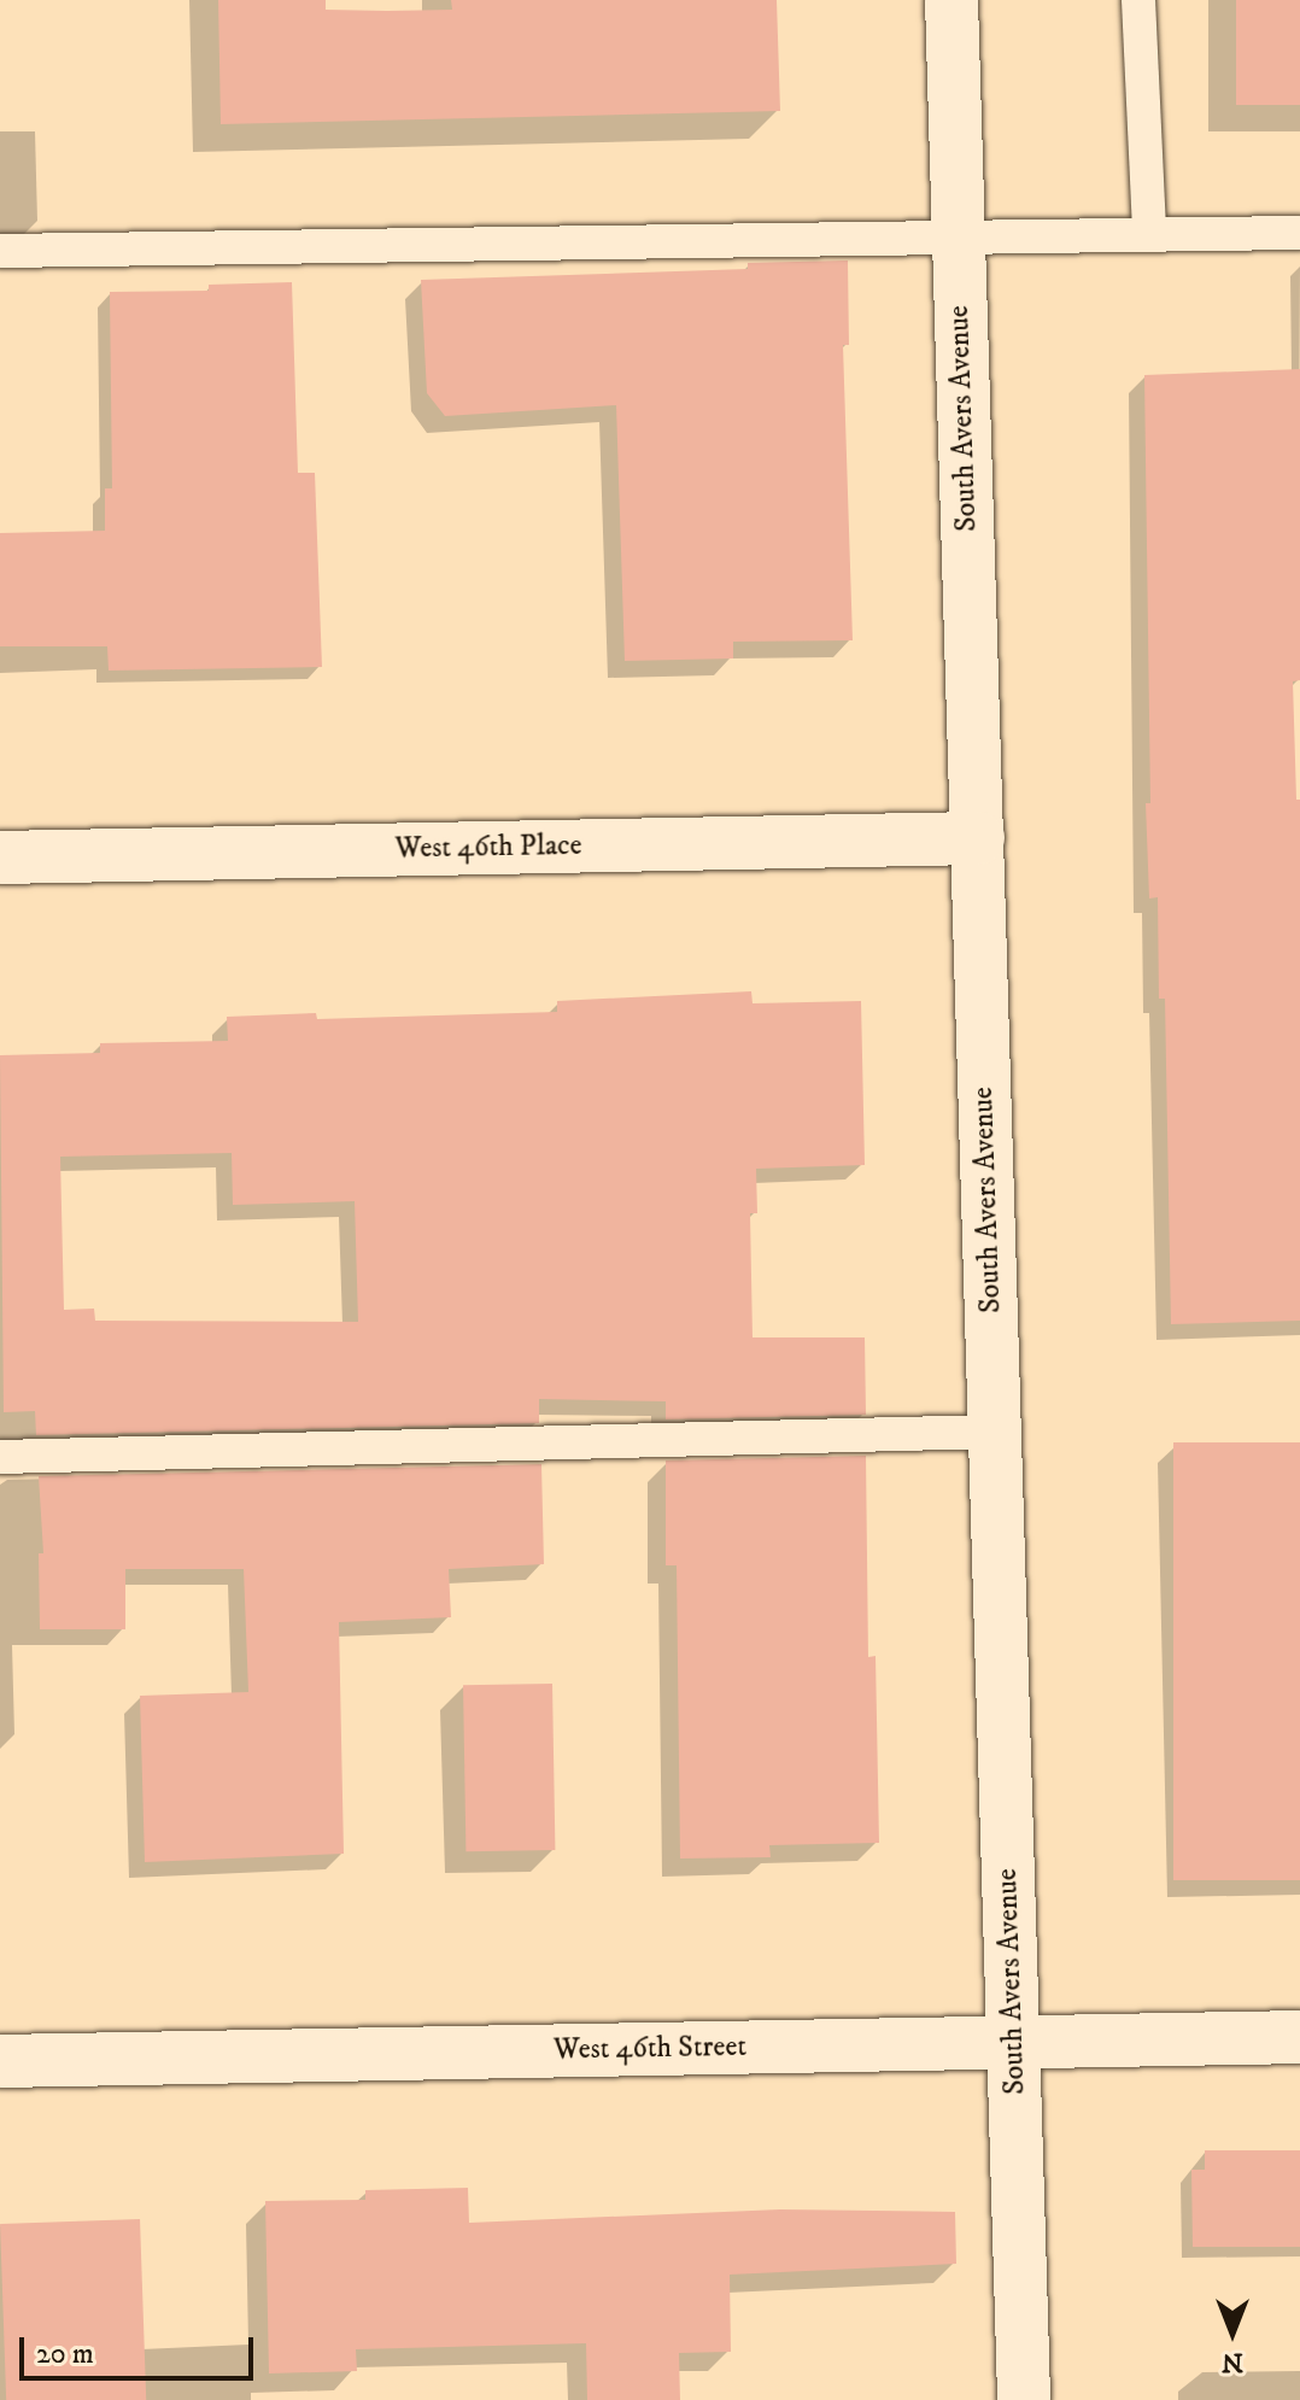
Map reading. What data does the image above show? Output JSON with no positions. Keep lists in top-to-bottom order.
{
  "streets": {
    "street": ["South Avers Avenue", "West 46th Place", "West 46th Street"]
  },
  "crossings": [
    ["South Avers Avenue", "West 46th Place"],
    ["South Avers Avenue", "West 46th Street"]
  ],
  "scale_bar": "20 m",
  "north": "bottom"
}
